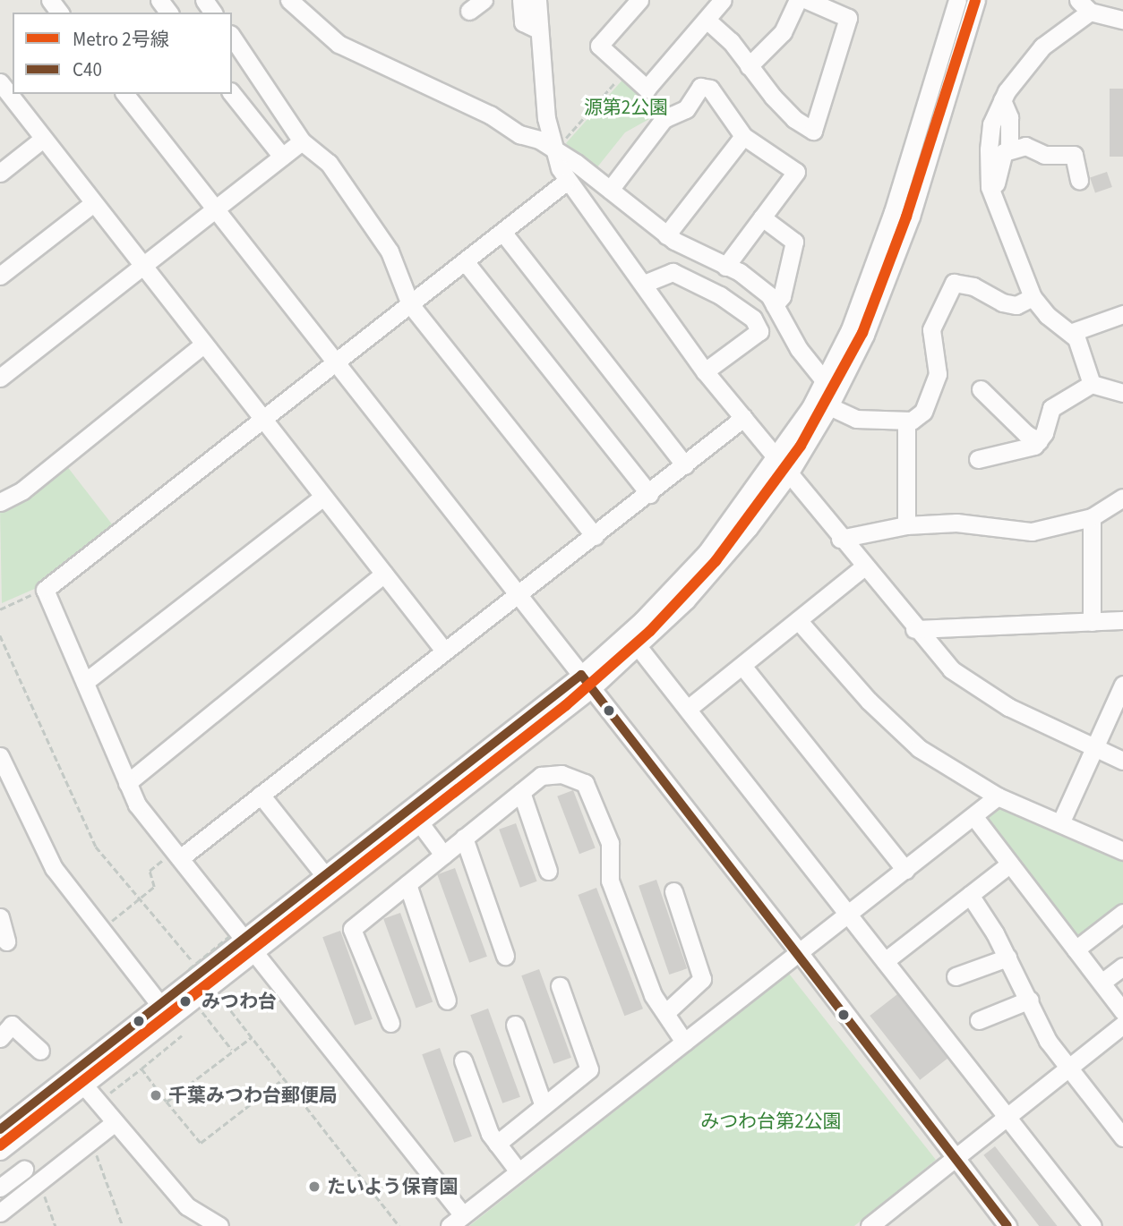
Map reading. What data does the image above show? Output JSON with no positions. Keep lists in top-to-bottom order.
{
  "parks": ["源第2公園", "みつわ台第2公園"],
  "places": ["みつわ台", "千葉みつわ台郵便局", "たいよう保育園"],
  "lines": ["metro line 2号線", "transit line C40"],
  "legend": ["Metro 2号線", "C40"]
}
